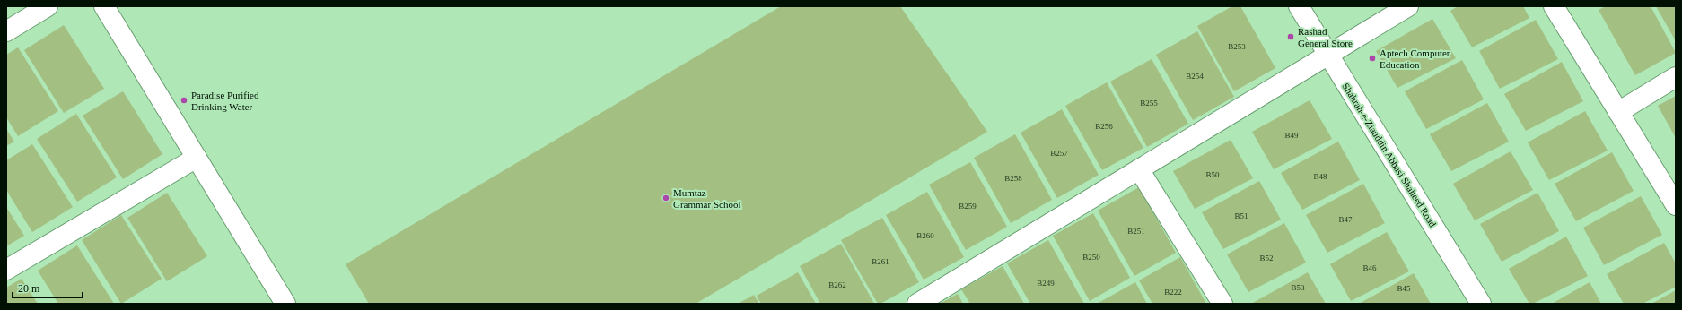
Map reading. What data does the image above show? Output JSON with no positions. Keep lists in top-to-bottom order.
{
  "streets": {
    "street": ["Shahrah-e-Ziauddin Abbasi Shaheed Road"]
  },
  "places": [
    "Rashad General Store",
    "Aptech Computer Education",
    "Paradise Purified Drinking Water",
    "Mumtaz Grammar School"
  ],
  "house_numbers": [
    "B253",
    "B254",
    "B255",
    "B256",
    "B49",
    "B257",
    "B50",
    "B48",
    "B258",
    "B259",
    "B51",
    "B47",
    "B251",
    "B260",
    "B250",
    "B52",
    "B261",
    "B46",
    "B249",
    "B262",
    "B53",
    "B45",
    "B222"
  ],
  "scale_bar": "20 m"
}
